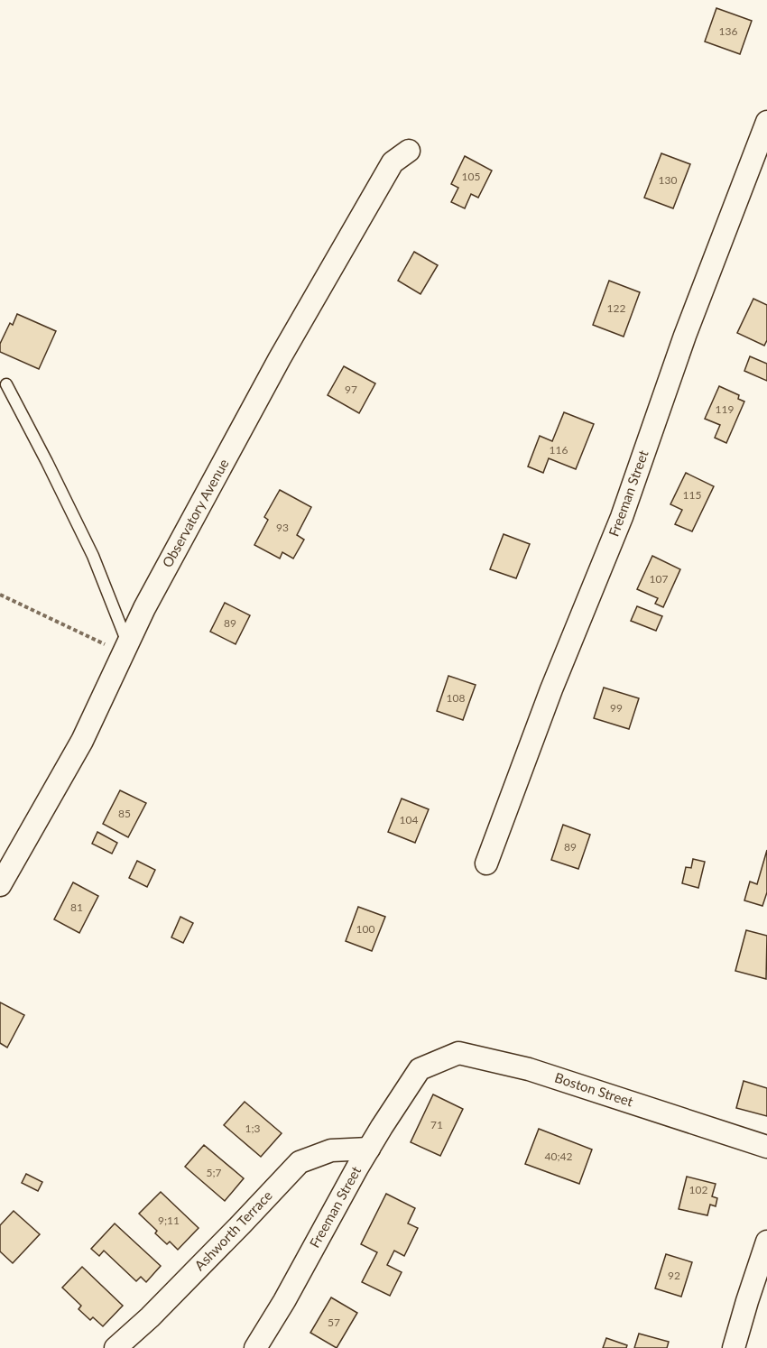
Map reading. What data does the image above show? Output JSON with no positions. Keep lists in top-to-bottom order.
{
  "streets": {
    "street": [
      "Freeman Street",
      "Observatory Avenue",
      "Boston Street",
      "Ashworth Terrace"
    ]
  },
  "crossings": [
    ["Freeman Street", "Boston Street"],
    ["Freeman Street", "Ashworth Terrace"]
  ],
  "house_numbers": [
    "136",
    "105",
    "130",
    "122",
    "97",
    "119",
    "116",
    "115",
    "93",
    "107",
    "89",
    "108",
    "99",
    "85",
    "104",
    "89",
    "81",
    "100",
    "71",
    "1;3",
    "40;42",
    "5;7",
    "102",
    "9;11",
    "92",
    "57"
  ]
}
